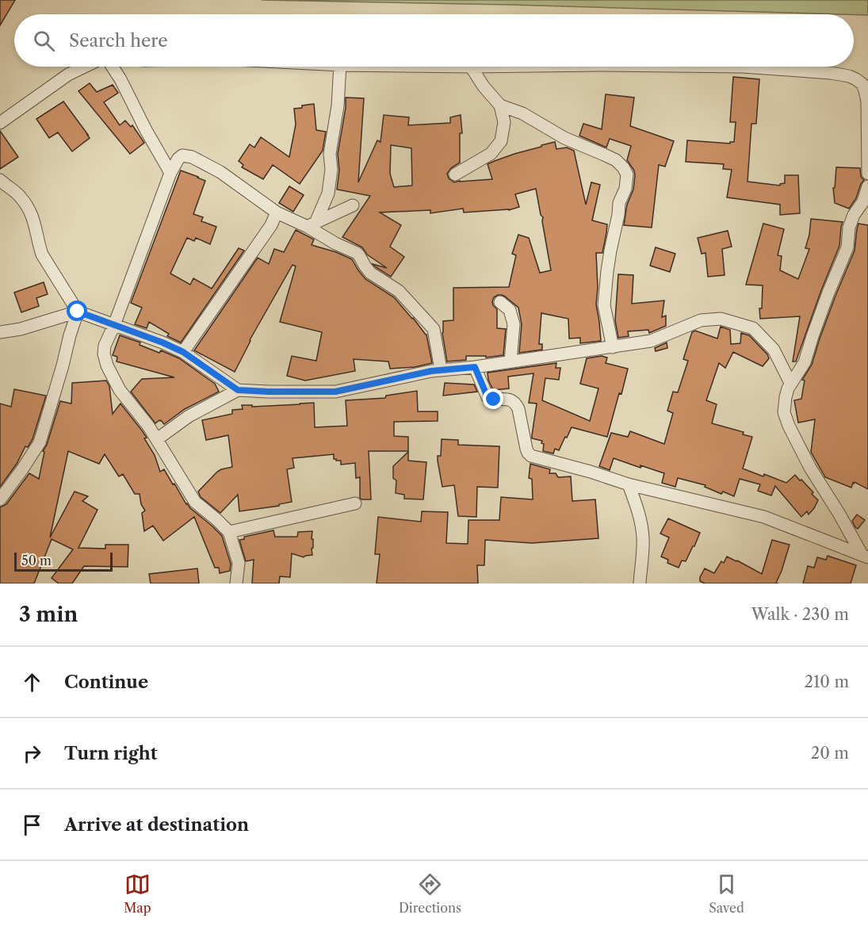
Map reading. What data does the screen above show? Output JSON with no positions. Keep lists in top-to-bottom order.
{
  "scale_bar": "50 m",
  "page": {
    "search": "Search here",
    "scale": "50 m",
    "heading": ["3 min", "Walk · 230 m"],
    "list": [
      ["Continue", "210 m"],
      ["Turn right", "20 m"],
      "Arrive at destination"
    ],
    "nav": ["Map", "Directions", "Saved"]
  }
}
